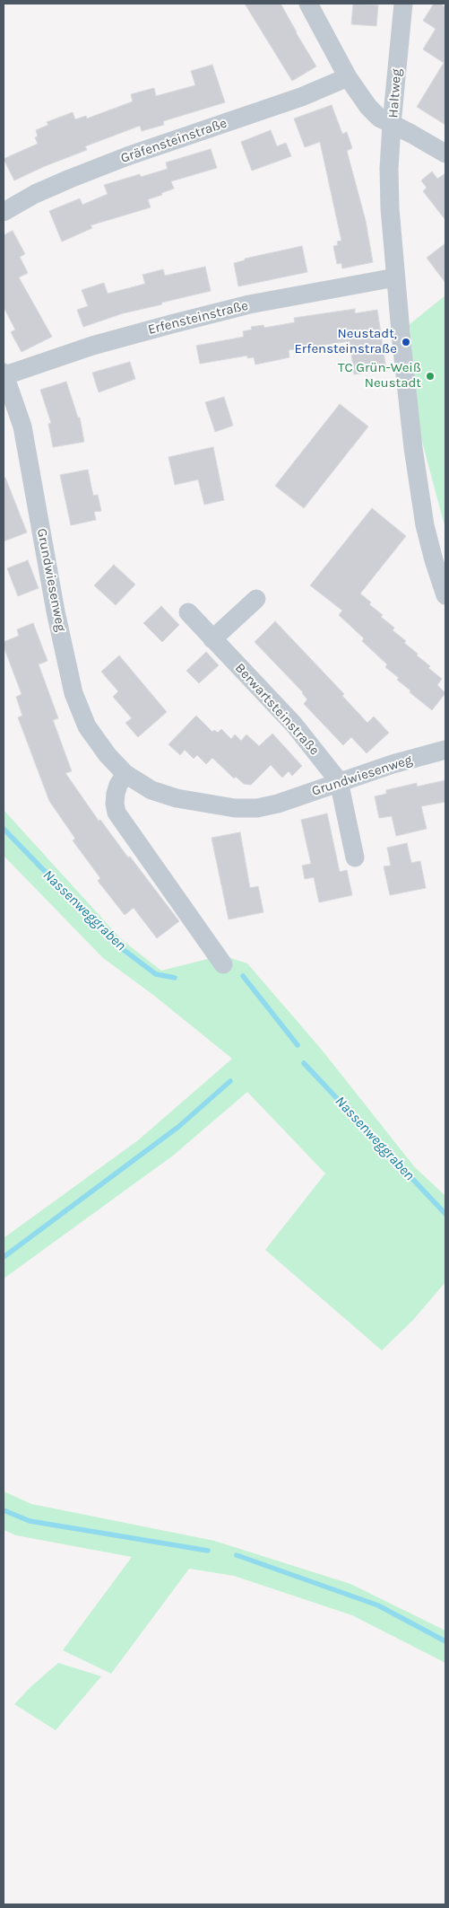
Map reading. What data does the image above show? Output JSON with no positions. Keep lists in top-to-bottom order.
{
  "streets": {
    "street": [
      "Haltweg",
      "Gräfensteinstraße",
      "Erfensteinstraße",
      "Grundwiesenweg",
      "Berwartsteinstraße"
    ]
  },
  "crossings": [
    ["Erfensteinstraße", "Grundwiesenweg"],
    ["Grundwiesenweg", "Berwartsteinstraße"]
  ],
  "water": ["Nassenweggraben"],
  "places": ["Neustadt, Erfensteinstraße", "TC Grün-Weiß Neustadt"]
}
